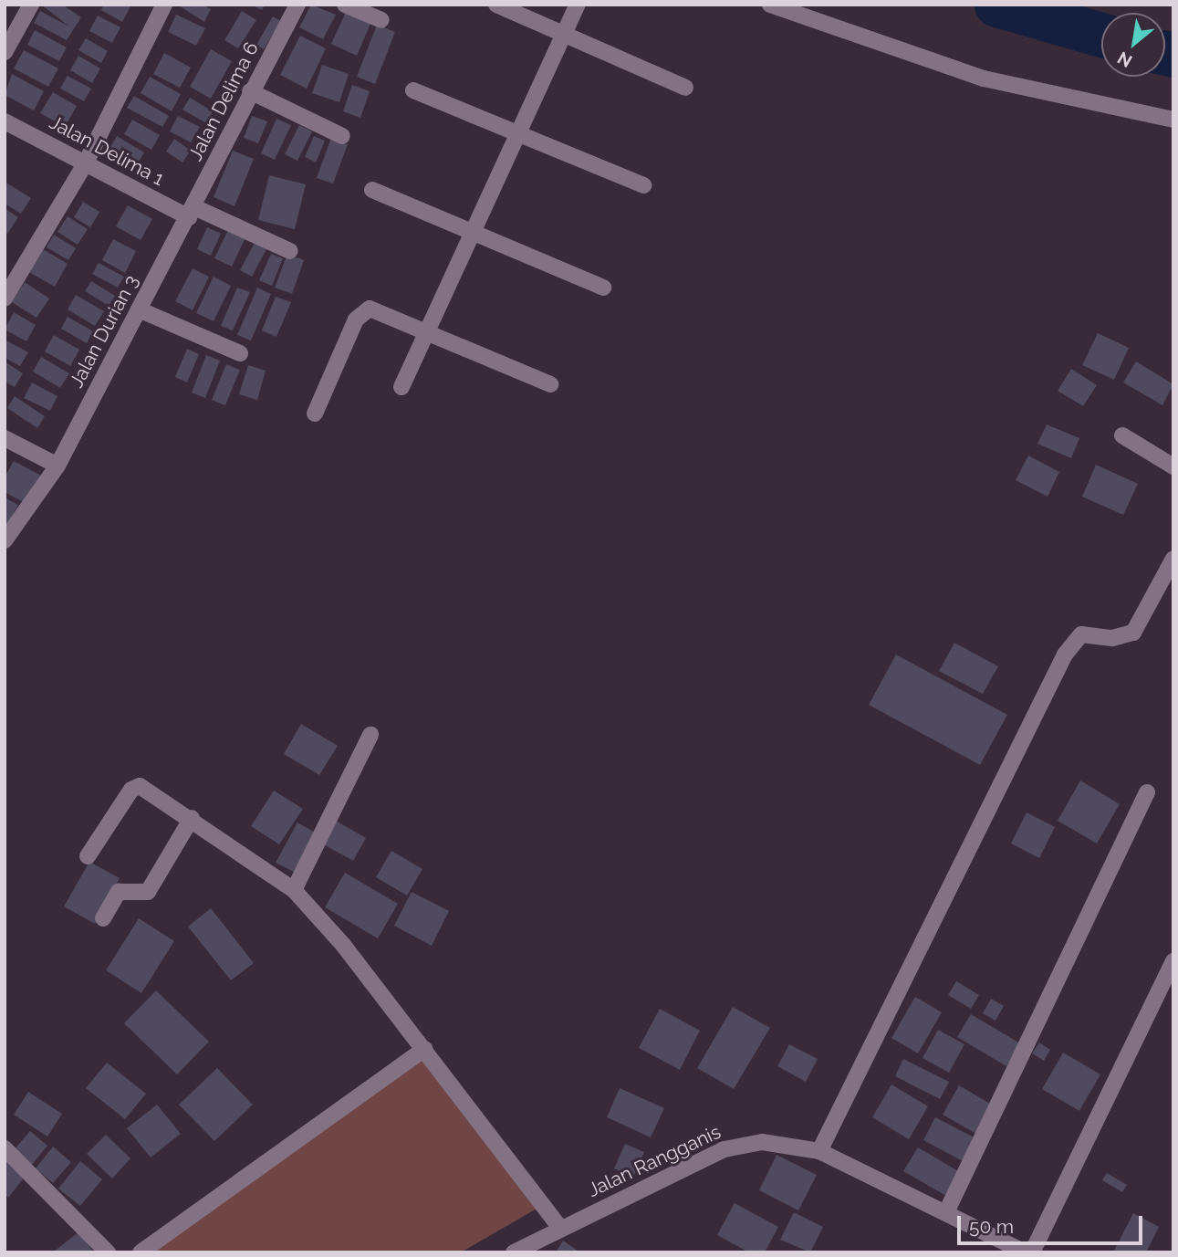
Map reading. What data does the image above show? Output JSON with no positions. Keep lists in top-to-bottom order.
{
  "streets": {
    "street": [
      "Jalan Delima 6",
      "Jalan Delima 1",
      "Jalan Durian 3",
      "Jalan Rangganis"
    ]
  },
  "crossings": [
    ["Jalan Delima 6", "Jalan Delima 1"],
    ["Jalan Delima 6", "Jalan Durian 3"],
    ["Jalan Delima 1", "Jalan Durian 3"]
  ],
  "scale_bar": "50 m",
  "north": "bottom left"
}
